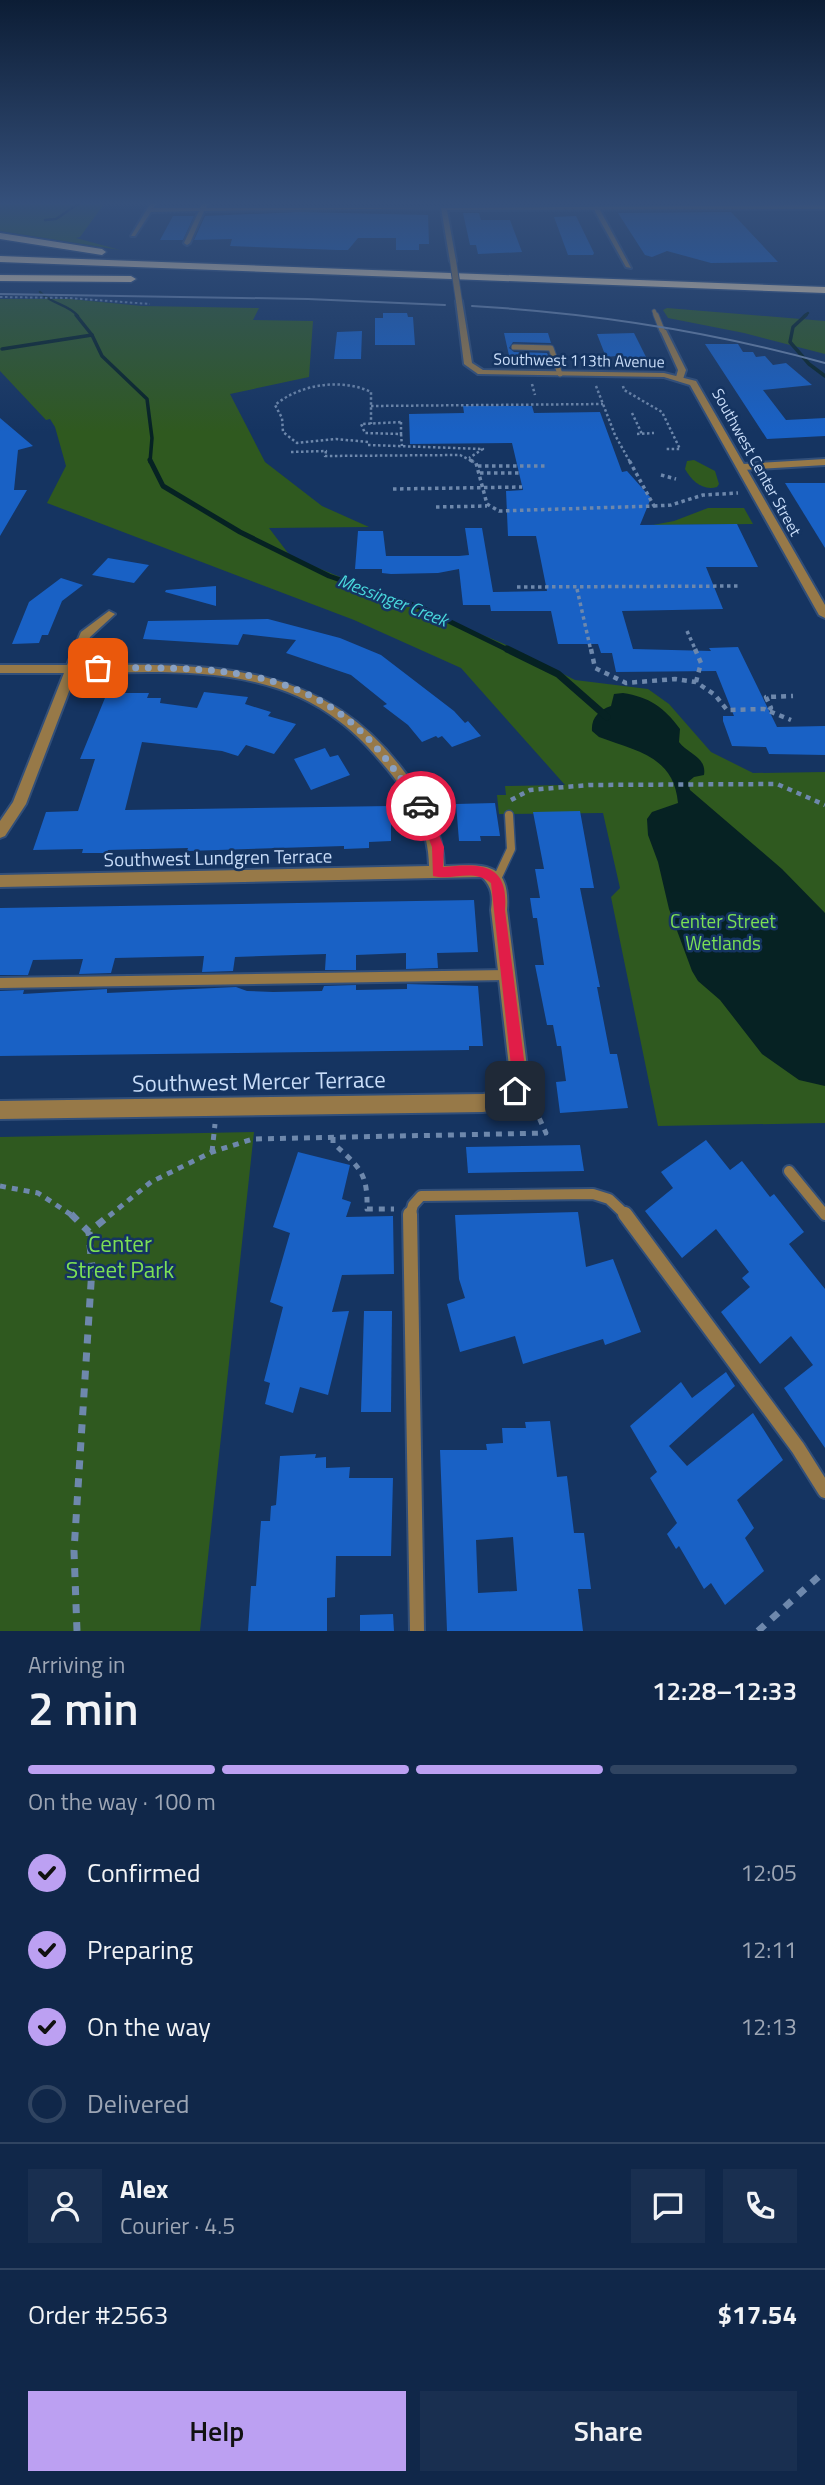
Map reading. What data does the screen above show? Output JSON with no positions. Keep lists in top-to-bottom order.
{
  "streets": {
    "street": [
      "Southwest 113th Avenue",
      "Southwest Center Street",
      "Southwest Lundgren Terrace",
      "Southwest Mercer Terrace"
    ]
  },
  "crossings": [
    ["Southwest 113th Avenue", "Southwest Center Street"]
  ],
  "water": ["Messinger Creek"],
  "parks": ["Center Street Wetlands", "Center Street Park"],
  "page": {
    "heading": ["2 min", "Arriving in", "12:28–12:33"],
    "panel": [
      "Alex",
      "Courier · 4.5",
      "Order #2563",
      "$17.54"
    ],
    "bar": "On the way · 100 m",
    "list": [
      ["Confirmed", "12:05"],
      ["Preparing", "12:11"],
      ["On the way", "12:13"],
      "Delivered"
    ],
    "buttons": ["Help", "Share"]
  }
}
